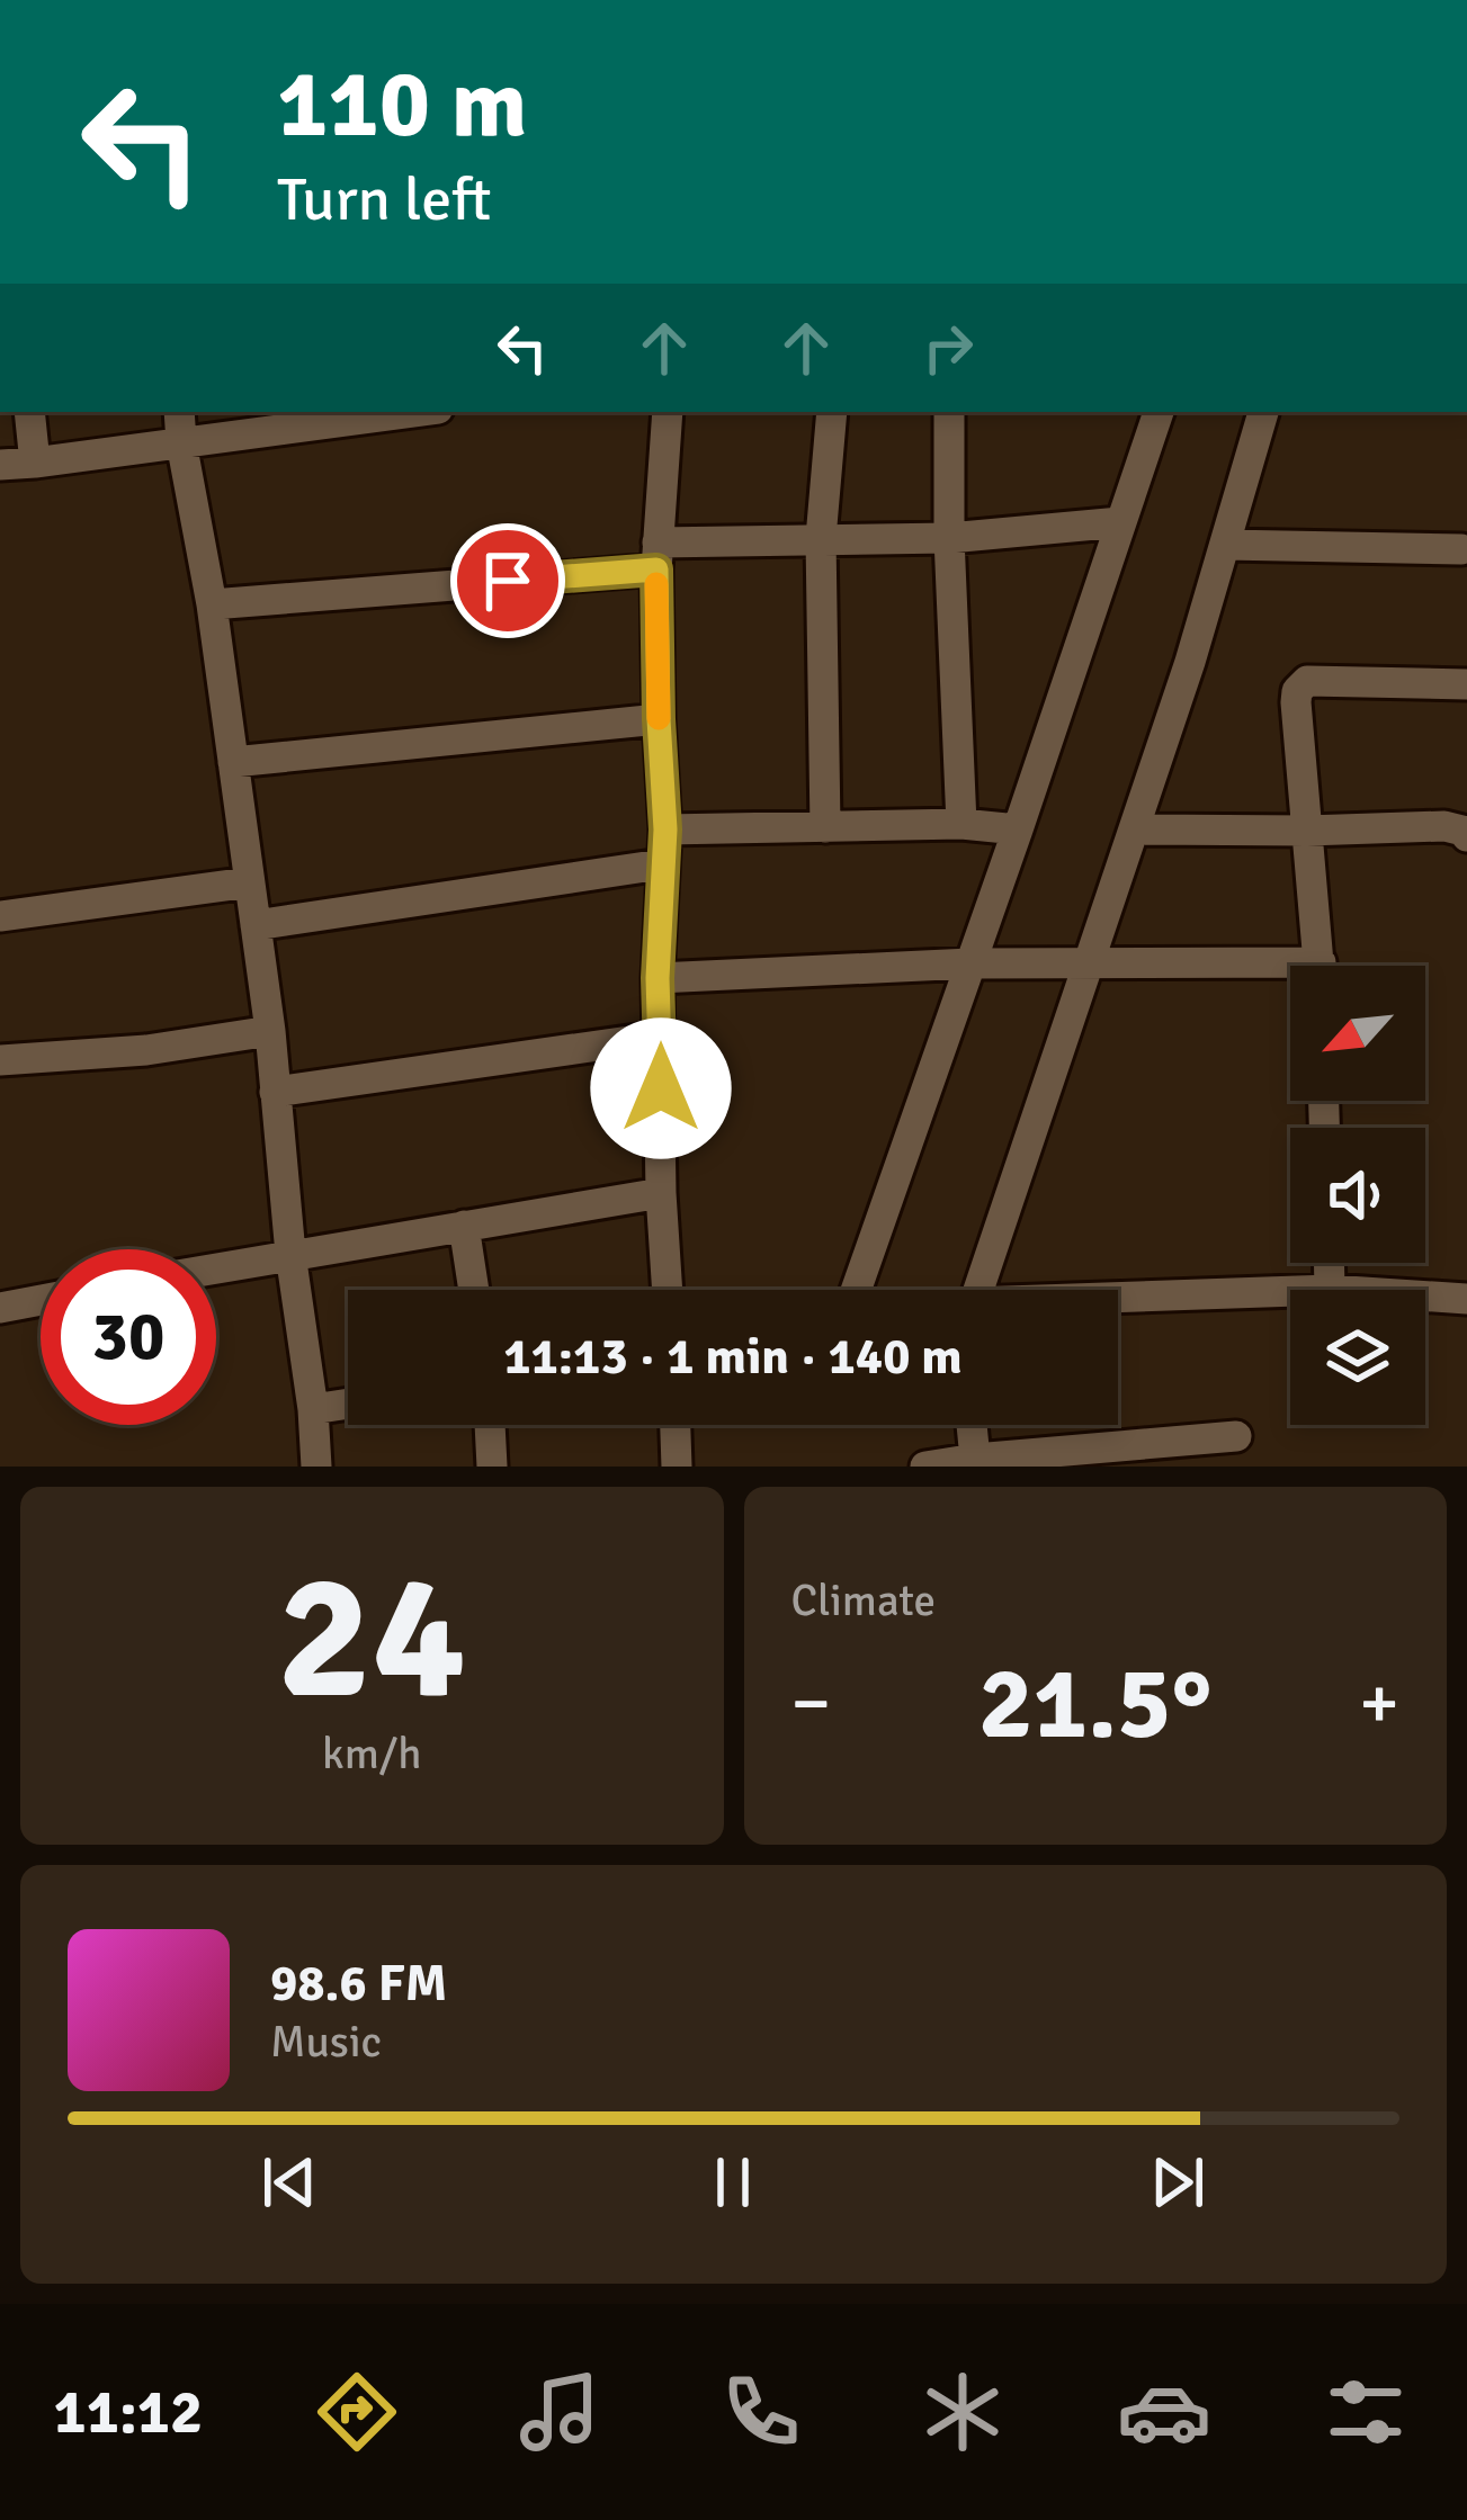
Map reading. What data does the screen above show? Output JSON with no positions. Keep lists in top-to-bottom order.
{
  "north": "bottom left",
  "page": {
    "turn": ["110 m", "Turn left"],
    "limit": "30",
    "trip": "11:13 · 1 min · 140 m",
    "tile": [
      ["24", "km/h"],
      "Climate"
    ],
    "heat": ["−", "21.5°", "+"],
    "song": ["98.6 FM", "Music"],
    "tabs": "11:12"
  }
}
